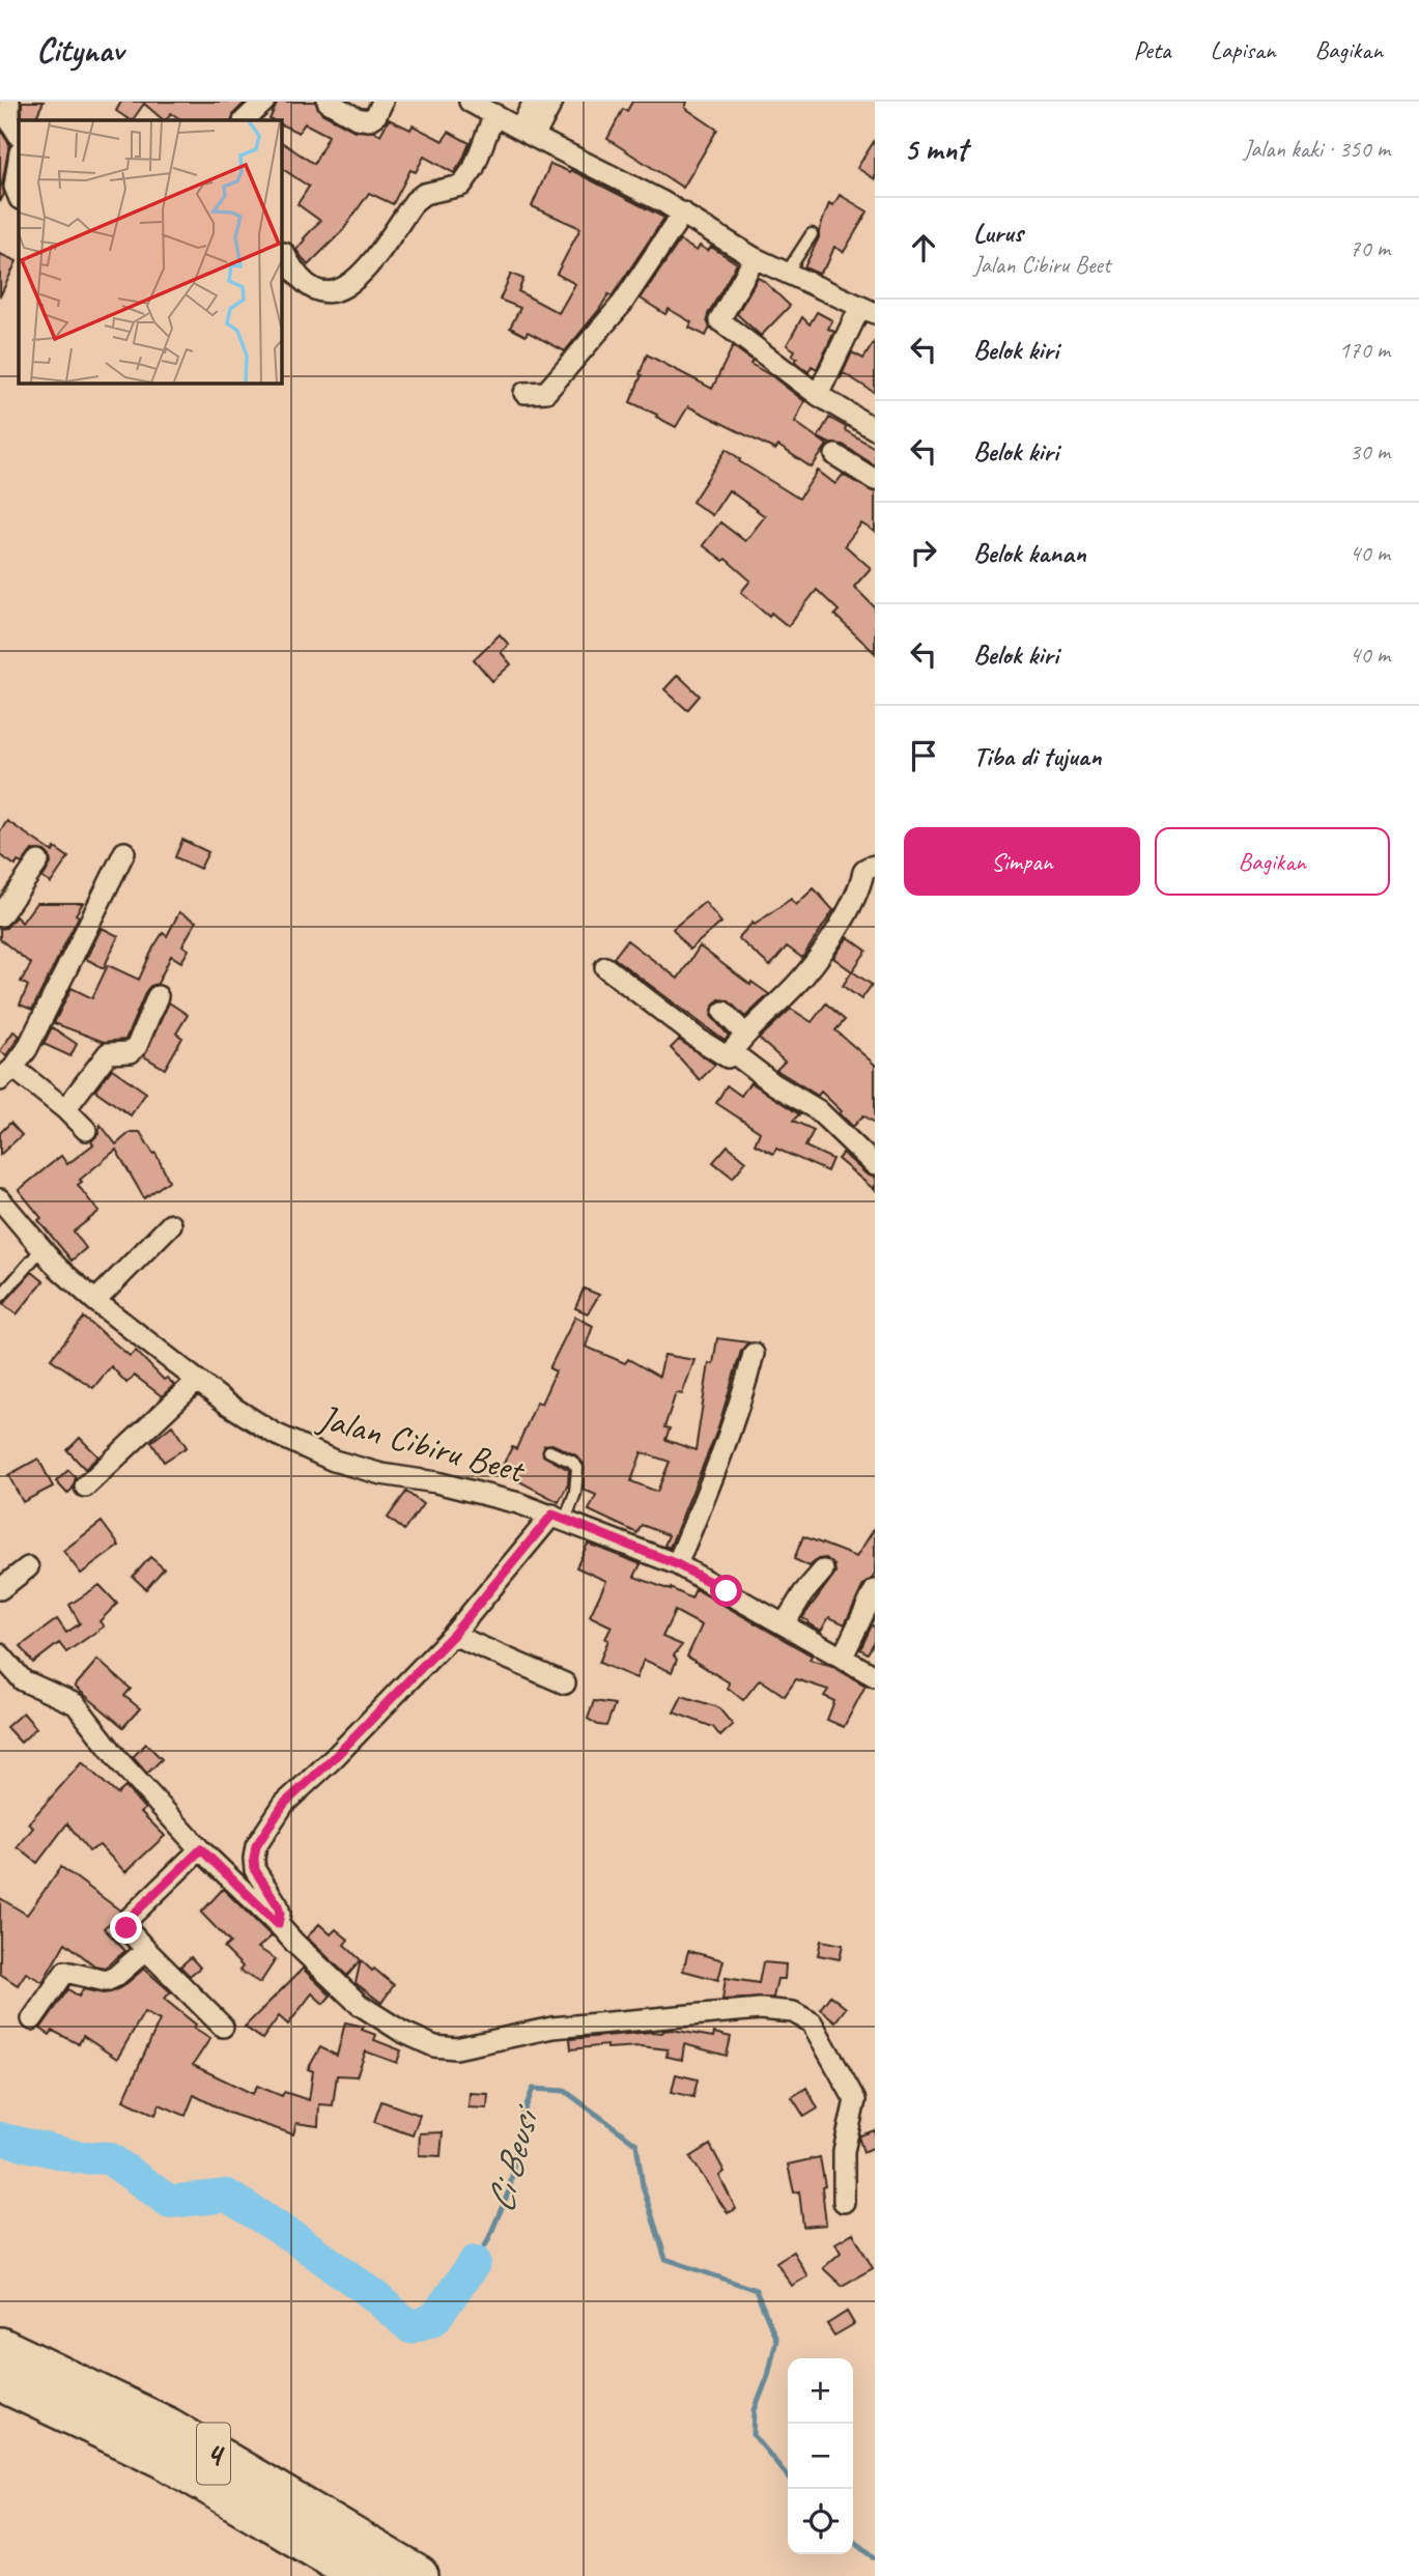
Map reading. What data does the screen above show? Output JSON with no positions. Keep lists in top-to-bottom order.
{
  "streets": {
    "highway": ["4"],
    "street": ["Jalan Cibiru Beet"]
  },
  "water": ["Ci Beusi"],
  "page": {
    "header": "Citynav",
    "nav": ["Peta", "Lapisan", "Bagikan"],
    "heading": ["5 mnt", "Jalan kaki · 350 m"],
    "list": [
      ["Lurus", "Jalan Cibiru Beet", "70 m"],
      ["Belok kiri", "170 m"],
      ["Belok kiri", "30 m"],
      ["Belok kanan", "40 m"],
      ["Belok kiri", "40 m"],
      "Tiba di tujuan"
    ],
    "buttons": ["Simpan", "Bagikan"],
    "map_buttons": ["+", "−"]
  }
}
